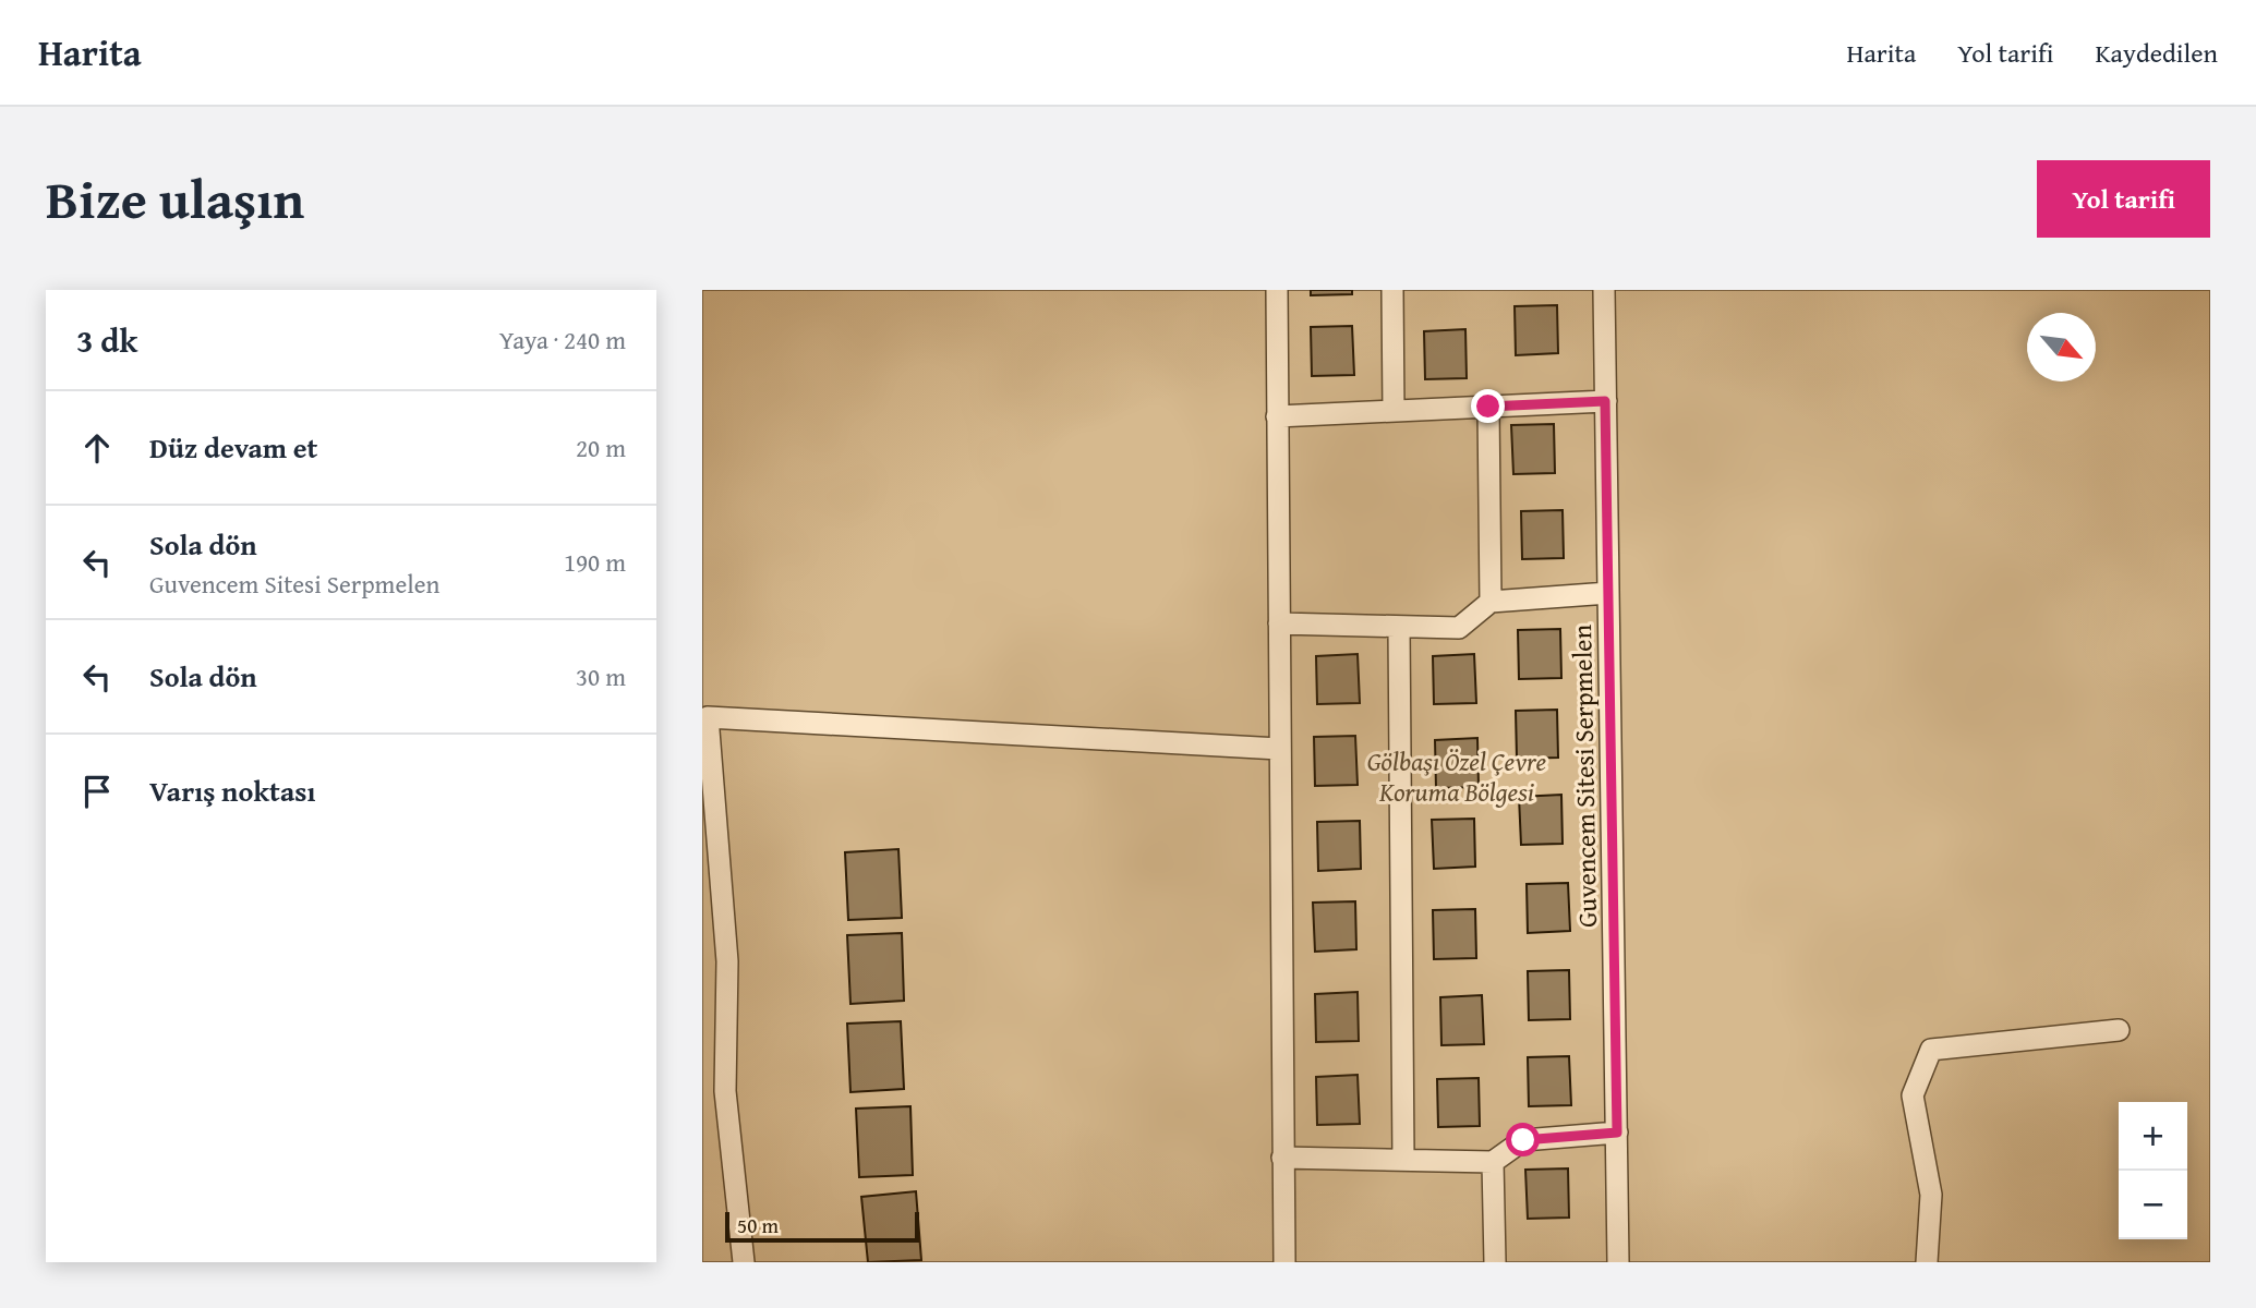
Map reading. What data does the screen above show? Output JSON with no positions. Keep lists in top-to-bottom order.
{
  "streets": {
    "street": ["Guvencem Sitesi Serpmelen"]
  },
  "parks": ["Gölbaşı Özel Çevre Koruma Bölgesi"],
  "scale_bar": "50 m",
  "north": "bottom right",
  "page": {
    "header": "Harita",
    "nav": ["Harita", "Yol tarifi", "Kaydedilen"],
    "title": "Bize ulaşın",
    "buttons": "Yol tarifi",
    "heading": ["3 dk", "Yaya · 240 m"],
    "list": [
      ["Düz devam et", "20 m"],
      ["Sola dön", "Guvencem Sitesi Serpmelen", "190 m"],
      ["Sola dön", "30 m"],
      "Varış noktası"
    ],
    "map_buttons": ["+", "−"],
    "scale": "50 m"
  }
}
